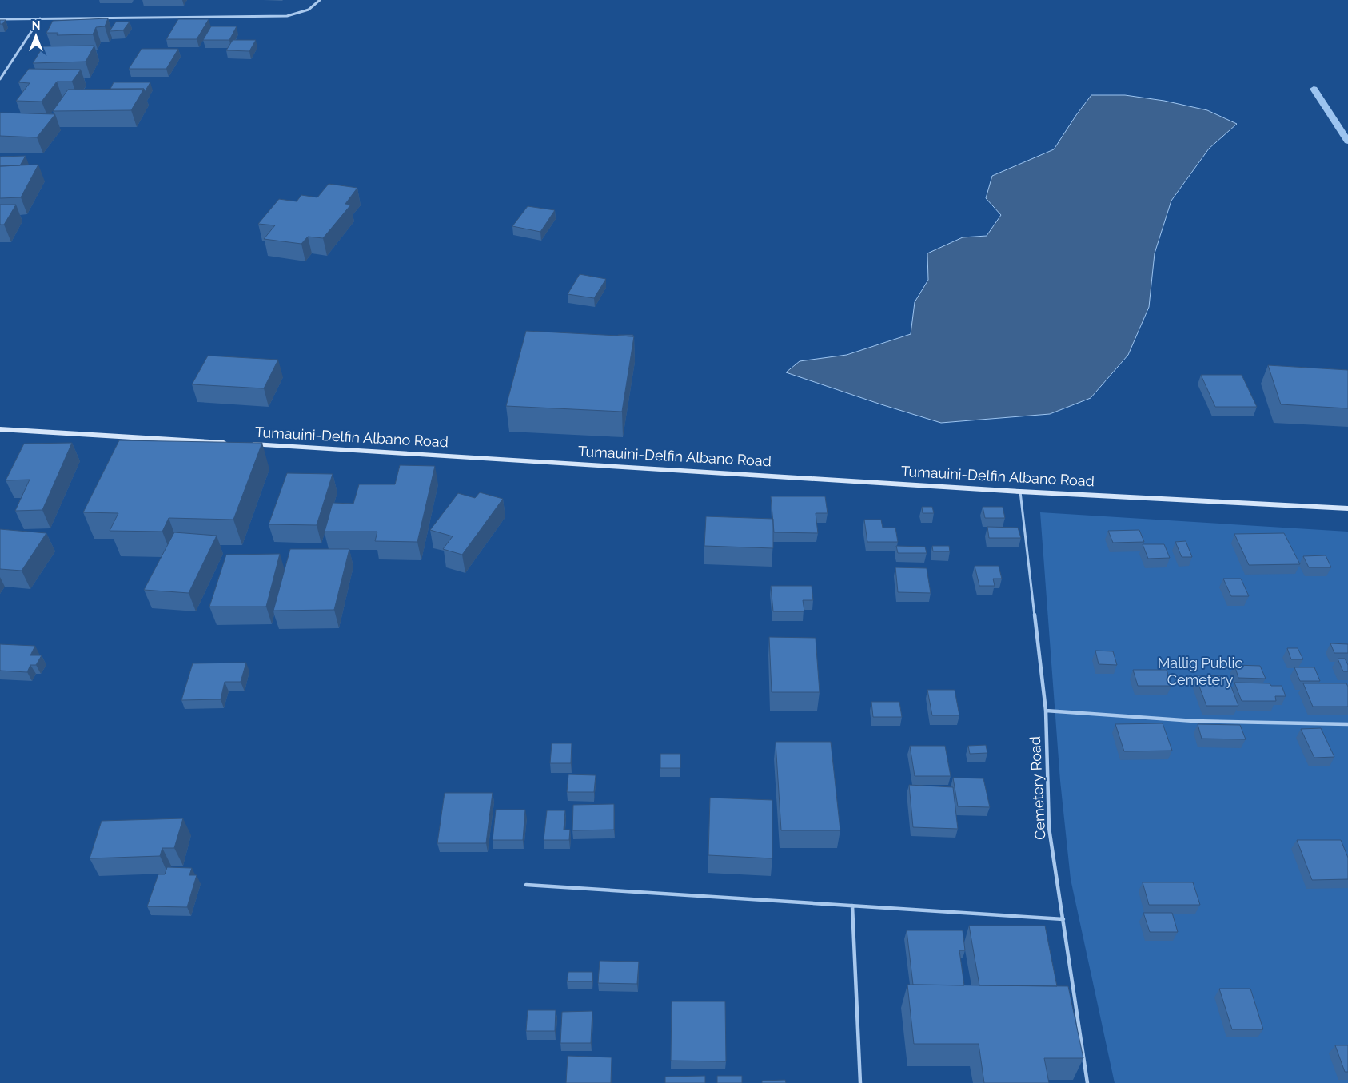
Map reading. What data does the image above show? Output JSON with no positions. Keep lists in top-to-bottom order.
{
  "streets": {
    "main road": ["Tumauini-Delfin Albano Road"],
    "lane": ["Cemetery Road"]
  },
  "crossings": [
    ["Tumauini-Delfin Albano Road", "Cemetery Road"]
  ],
  "parks": ["Mallig Public Cemetery"],
  "north": "top"
}
